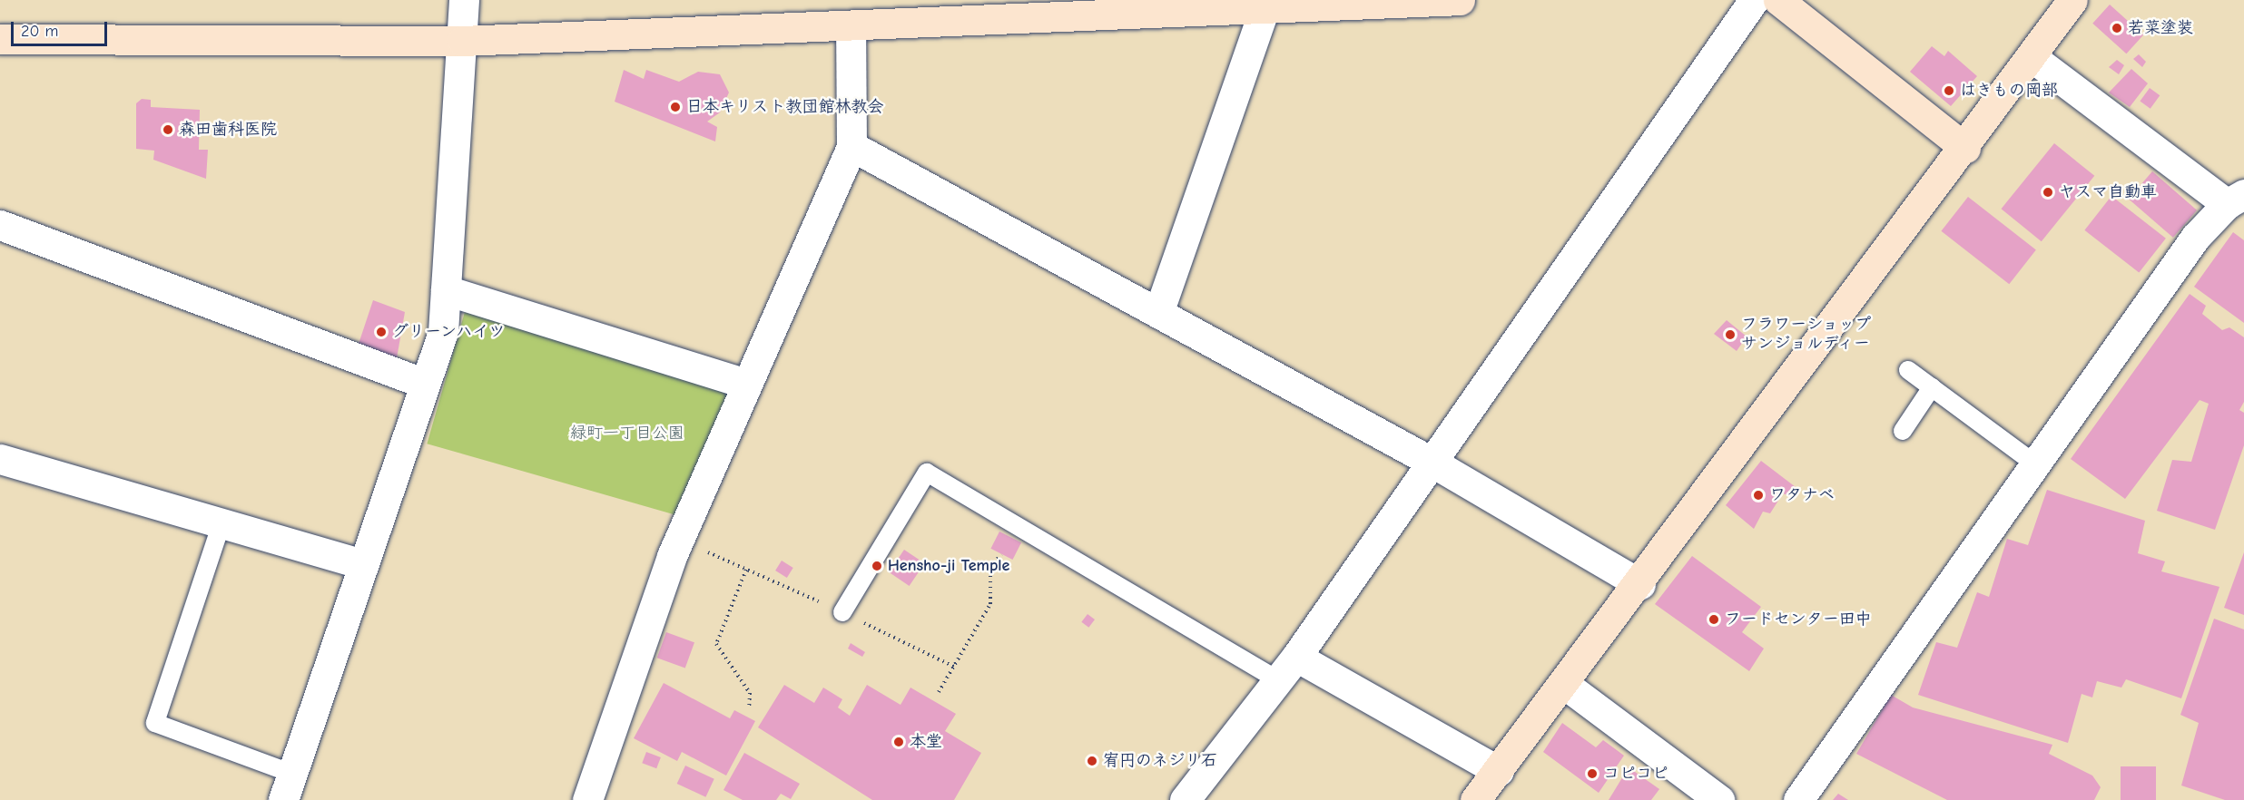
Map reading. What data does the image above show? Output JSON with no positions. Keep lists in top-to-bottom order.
{
  "parks": ["緑町一丁目公園"],
  "places": [
    "若菜塗装",
    "はきもの岡部",
    "日本キリスト教団館林教会",
    "森田歯科医院",
    "ヤスマ自動車",
    "グリーンハイツ",
    "フラワーショップ サンジョルディー",
    "ワタナベ",
    "Hensho-ji Temple",
    "フードセンター田中",
    "本堂",
    "宥円のネジリ石",
    "コピコピ"
  ],
  "scale_bar": "20 m"
}
